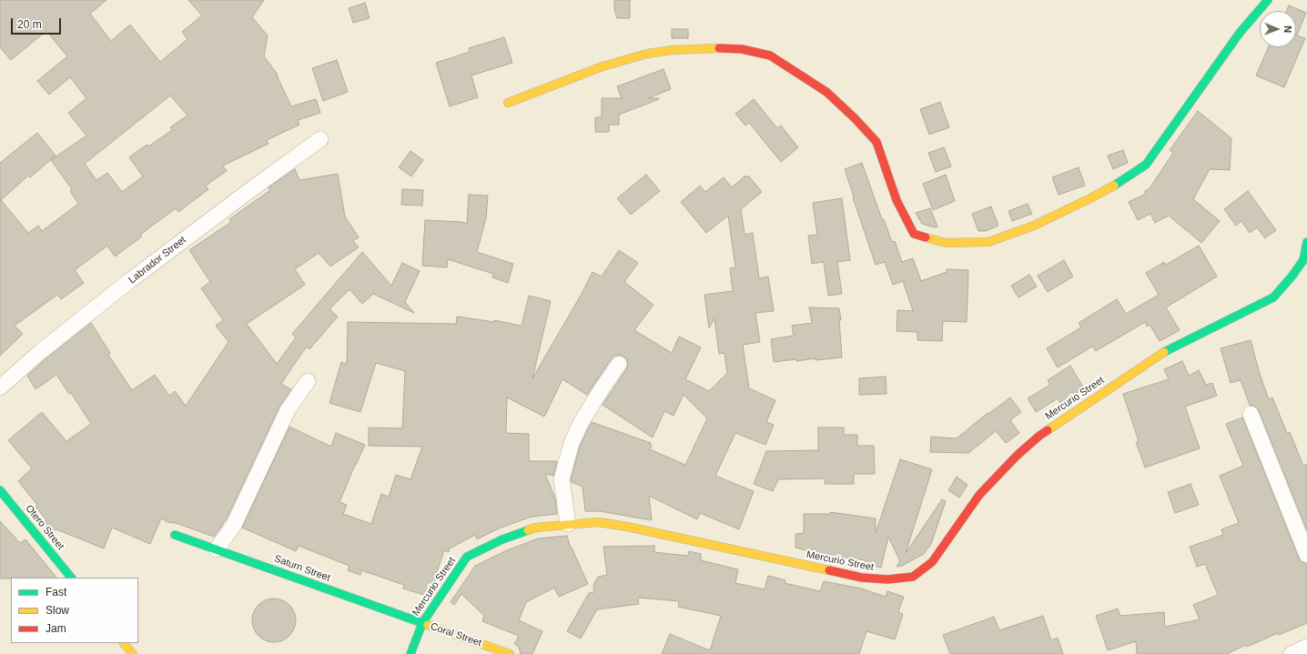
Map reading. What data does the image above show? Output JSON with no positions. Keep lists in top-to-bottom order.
{
  "streets": {
    "street": [
      "Labrador Street",
      "Mercurio Street",
      "Otero Street",
      "Saturn Street",
      "Coral Street"
    ]
  },
  "crossings": [
    ["Mercurio Street", "Saturn Street"],
    ["Mercurio Street", "Coral Street"],
    ["Saturn Street", "Coral Street"]
  ],
  "legend": ["Fast", "Slow", "Jam"],
  "scale_bar": "20 m",
  "north": "right"
}
